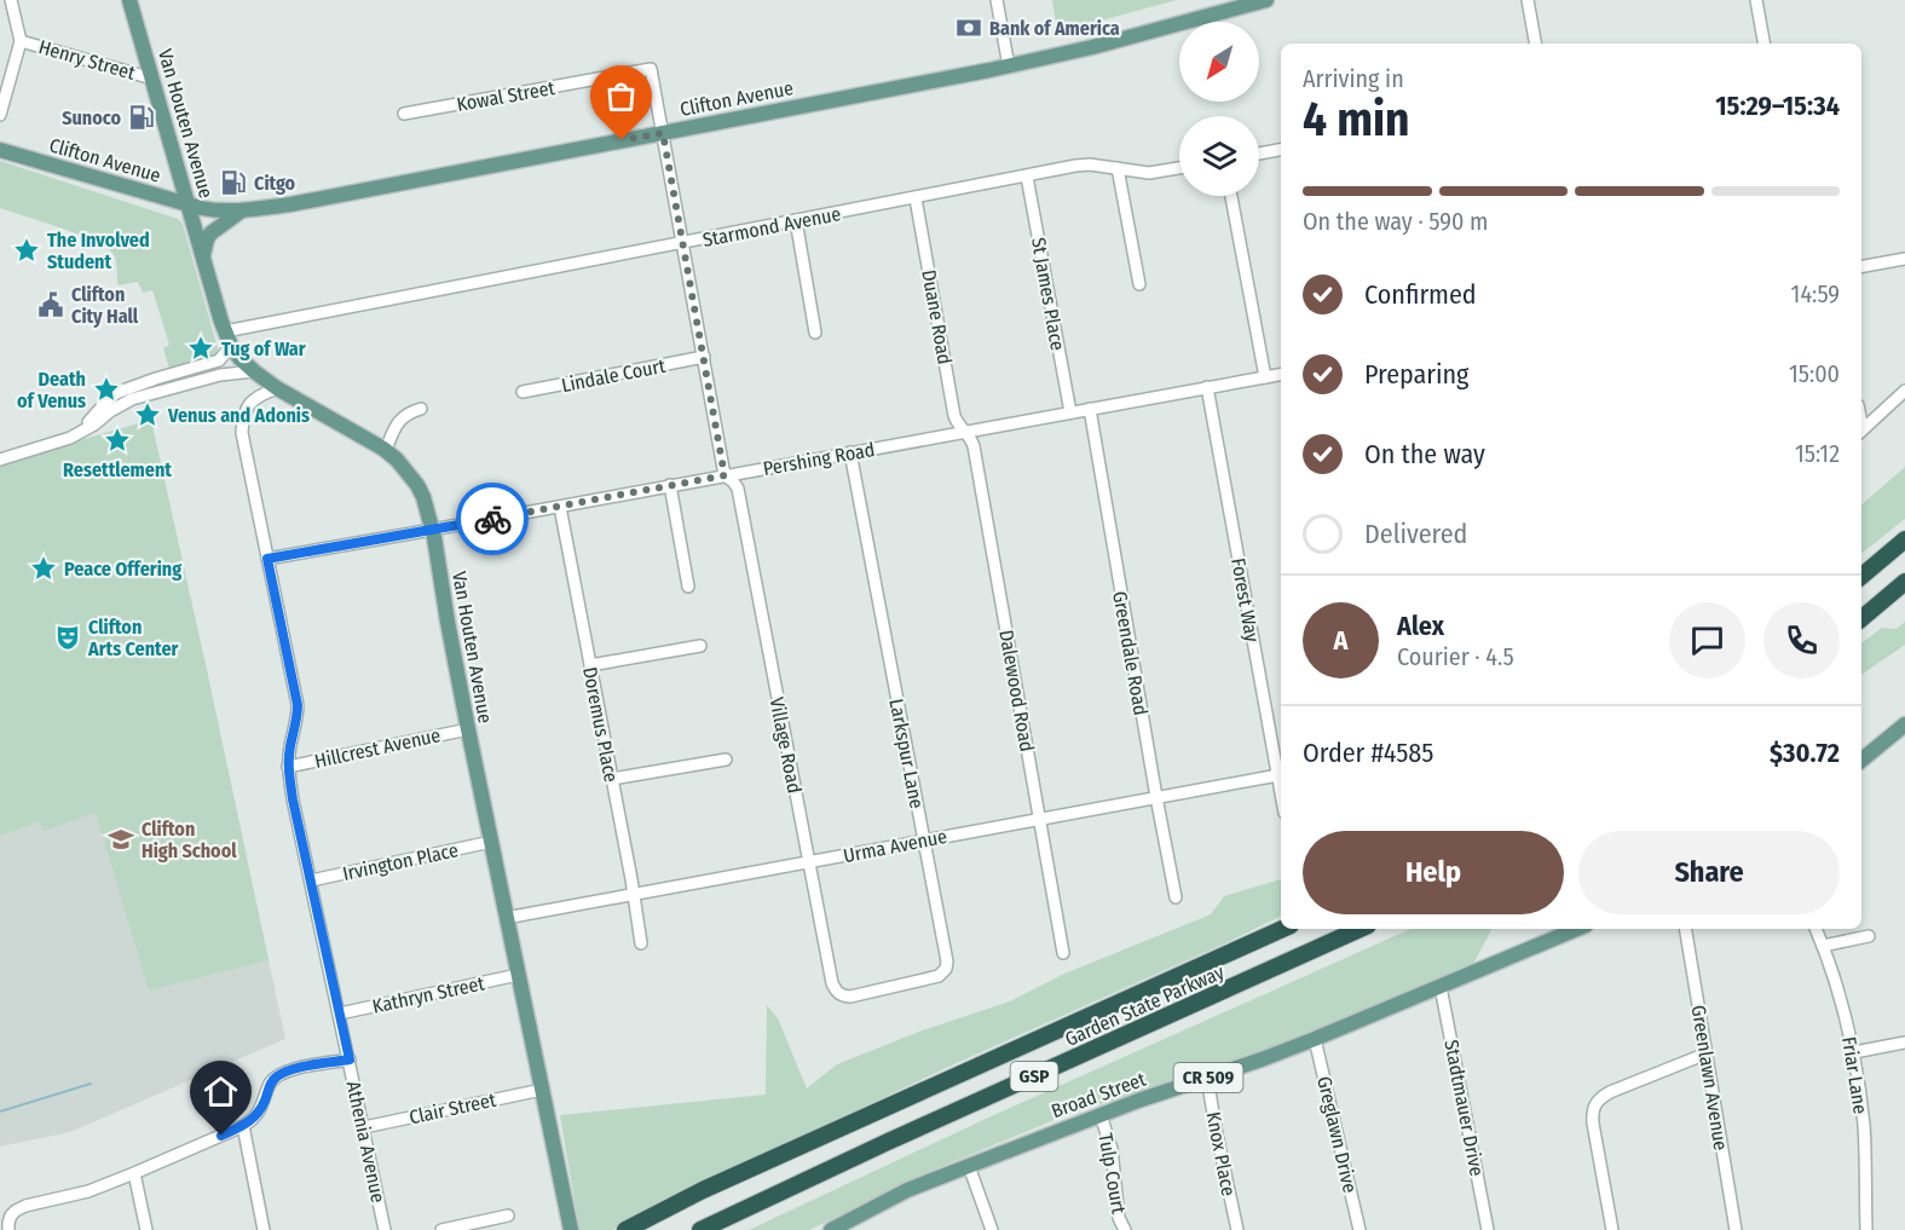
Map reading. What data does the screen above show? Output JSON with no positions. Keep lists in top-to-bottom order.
{
  "streets": {
    "highway": ["Garden State Parkway", "GSP"],
    "main road": [
      "Clifton Avenue",
      "Van Houten Avenue",
      "CR 509",
      "Broad Street"
    ],
    "street": [
      "Henry Street",
      "Kowal Street",
      "Starmond Avenue",
      "St James Place",
      "Duane Road",
      "Lindale Court",
      "Pershing Road",
      "Forest Way",
      "Greendale Road",
      "Dalewood Road",
      "Doremus Place",
      "Village Road",
      "Hillcrest Avenue",
      "Larkspur Lane",
      "Urma Avenue",
      "Irvington Place",
      "Kathryn Street",
      "Friar Lane",
      "Greenlawn Avenue",
      "Clair Street",
      "Stadtmauer Drive",
      "Greglawn Drive",
      "Athenia Avenue",
      "Knox Place",
      "Tulp Court"
    ]
  },
  "crossings": [
    ["Henry Street", "Van Houten Avenue"],
    ["Kowal Street", "Village Road"],
    ["Clifton Avenue", "Van Houten Avenue"],
    ["Clifton Avenue", "Village Road"],
    ["Van Houten Avenue", "Starmond Avenue"],
    ["Van Houten Avenue", "Pershing Road"],
    ["Van Houten Avenue", "Hillcrest Avenue"],
    ["Van Houten Avenue", "Urma Avenue"],
    ["Van Houten Avenue", "Irvington Place"],
    ["Van Houten Avenue", "Kathryn Street"],
    ["Van Houten Avenue", "Clair Street"],
    ["Van Houten Avenue", "Athenia Avenue"],
    ["Starmond Avenue", "St James Place"],
    ["Starmond Avenue", "Duane Road"],
    ["Starmond Avenue", "Village Road"],
    ["St James Place", "Pershing Road"],
    ["Duane Road", "Pershing Road"],
    ["Duane Road", "Dalewood Road"],
    ["Lindale Court", "Village Road"],
    ["Pershing Road", "Forest Way"],
    ["Pershing Road", "Greendale Road"],
    ["Pershing Road", "Dalewood Road"],
    ["Pershing Road", "Doremus Place"],
    ["Pershing Road", "Village Road"],
    ["Pershing Road", "Larkspur Lane"],
    ["Pershing Road", "Athenia Avenue"],
    ["Forest Way", "Urma Avenue"],
    ["Greendale Road", "Urma Avenue"],
    ["Dalewood Road", "Urma Avenue"],
    ["Doremus Place", "Urma Avenue"],
    ["Village Road", "Larkspur Lane"],
    ["Village Road", "Urma Avenue"],
    ["Hillcrest Avenue", "Athenia Avenue"],
    ["Larkspur Lane", "Urma Avenue"],
    ["Irvington Place", "Athenia Avenue"],
    ["Kathryn Street", "Athenia Avenue"],
    ["Broad Street", "Stadtmauer Drive"],
    ["Broad Street", "Greglawn Drive"],
    ["Broad Street", "Knox Place"],
    ["Broad Street", "Tulp Court"],
    ["Clair Street", "Athenia Avenue"]
  ],
  "places": {
    "bank": ["Bank of America"],
    "fuel station": ["Sunoco", "Citgo"],
    "place": [
      "The Involved Student",
      "Tug of War",
      "Death of Venus",
      "Venus and Adonis",
      "Resettlement",
      "Peace Offering"
    ],
    "public building": ["Clifton City Hall"],
    "theatre": ["Clifton Arts Center"],
    "school or university": ["Clifton High School"]
  },
  "north": "bottom left",
  "page": {
    "heading": ["4 min", "Arriving in", "15:29–15:34"],
    "panel": [
      "Alex",
      "Courier · 4.5",
      "Order #4585",
      "$30.72"
    ],
    "bar": "On the way · 590 m",
    "list": [
      ["Confirmed", "14:59"],
      ["Preparing", "15:00"],
      ["On the way", "15:12"],
      "Delivered"
    ],
    "round": "A",
    "buttons": ["Help", "Share"]
  }
}
